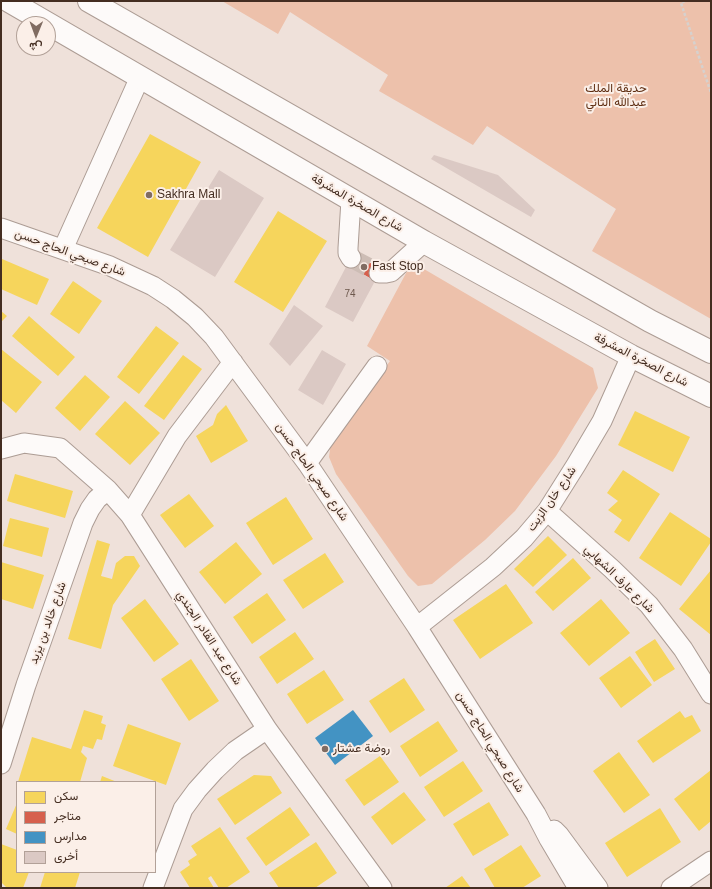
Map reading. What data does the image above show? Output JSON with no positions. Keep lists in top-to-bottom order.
{
  "streets": {
    "main road": ["شارع الصخرة المشرفة"],
    "street": [
      "شارع صبحي الحاج حسن",
      "شارع خان الزيت",
      "شارع عارف الشهابي",
      "شارع خالد بن يزيد",
      "شارع عبد القادر الجندي"
    ]
  },
  "crossings": [
    ["شارع الصخرة المشرفة", "شارع خان الزيت"],
    ["شارع صبحي الحاج حسن", "شارع خان الزيت"],
    ["شارع خان الزيت", "شارع عارف الشهابي"],
    ["شارع خالد بن يزيد", "شارع عبد القادر الجندي"]
  ],
  "parks": ["حديقة الملك عبدالله الثاني"],
  "places": ["Sakhra Mall", "Fast Stop", "روضة عشتار"],
  "house_numbers": ["74"],
  "legend": [
    "سكن",
    "متاجر",
    "مدارس",
    "أخرى"
  ],
  "north": "bottom"
}
